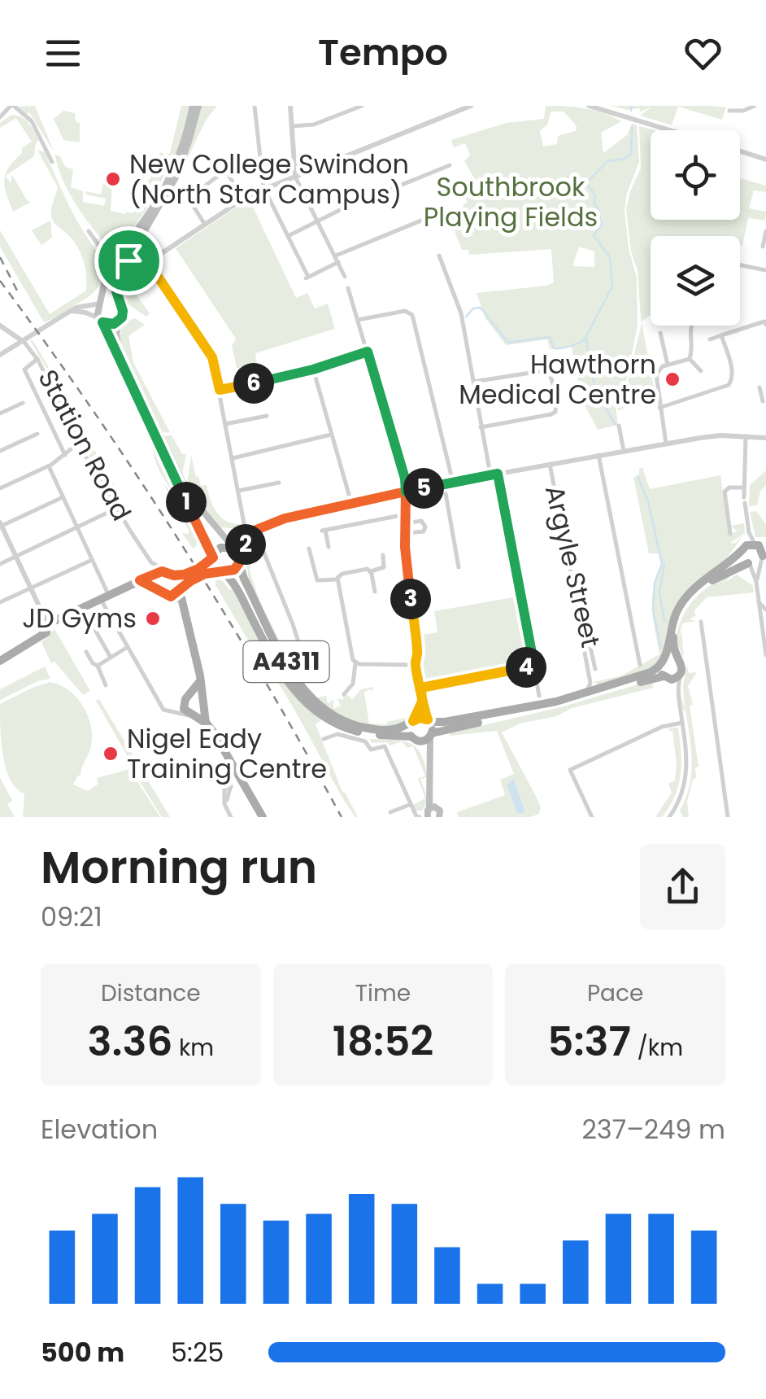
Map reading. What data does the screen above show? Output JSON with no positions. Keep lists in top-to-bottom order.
{
  "streets": {
    "main road": ["A4311"],
    "street": ["Station Road", "Argyle Street"]
  },
  "parks": ["Southbrook Playing Fields"],
  "places": [
    "New College Swindon (North Star Campus)",
    "Hawthorn Medical Centre",
    "JD Gyms",
    "Nigel Eady Training Centre"
  ],
  "page": {
    "header": "Tempo",
    "pins": [
      "6",
      "5",
      "1",
      "2",
      "3",
      "4"
    ],
    "heading": ["Morning run", "09:21"],
    "stats": [
      ["Distance", "3.36 km"],
      ["Time", "18:52"],
      ["Pace", "5:37 /km"]
    ],
    "chart": ["Elevation", "237–249 m"],
    "list": [
      {
        "name": "500 m",
        "note": "5:25"
      }
    ]
  }
}
